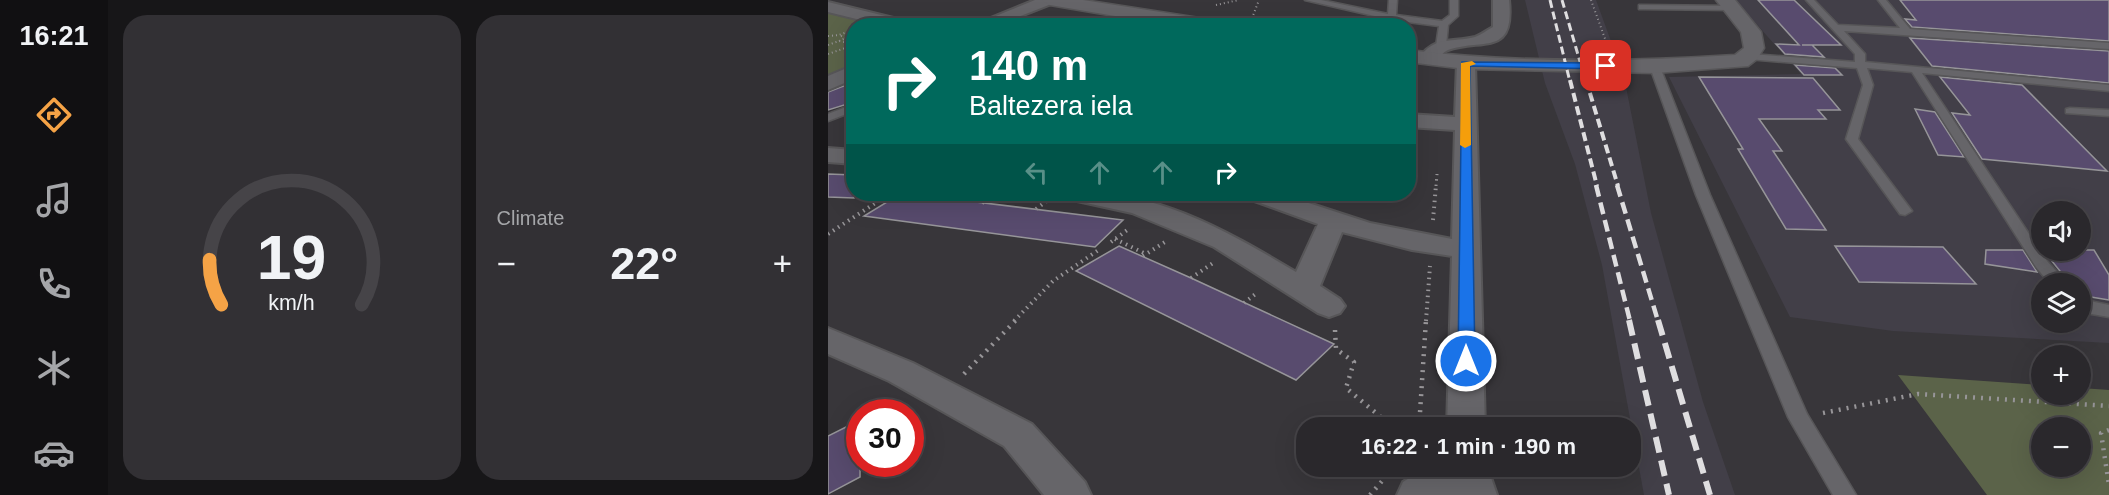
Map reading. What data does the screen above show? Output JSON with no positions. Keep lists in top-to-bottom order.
{
  "page": {
    "tabs": "16:21",
    "tile": "Climate",
    "turn": ["140 m", "Baltezera iela"],
    "map_buttons": ["+", "−"],
    "heat": ["−", "22°", "+"],
    "limit": "30",
    "trip": "16:22 · 1 min · 190 m",
    "gauge": ["19", "km/h"]
  }
}
